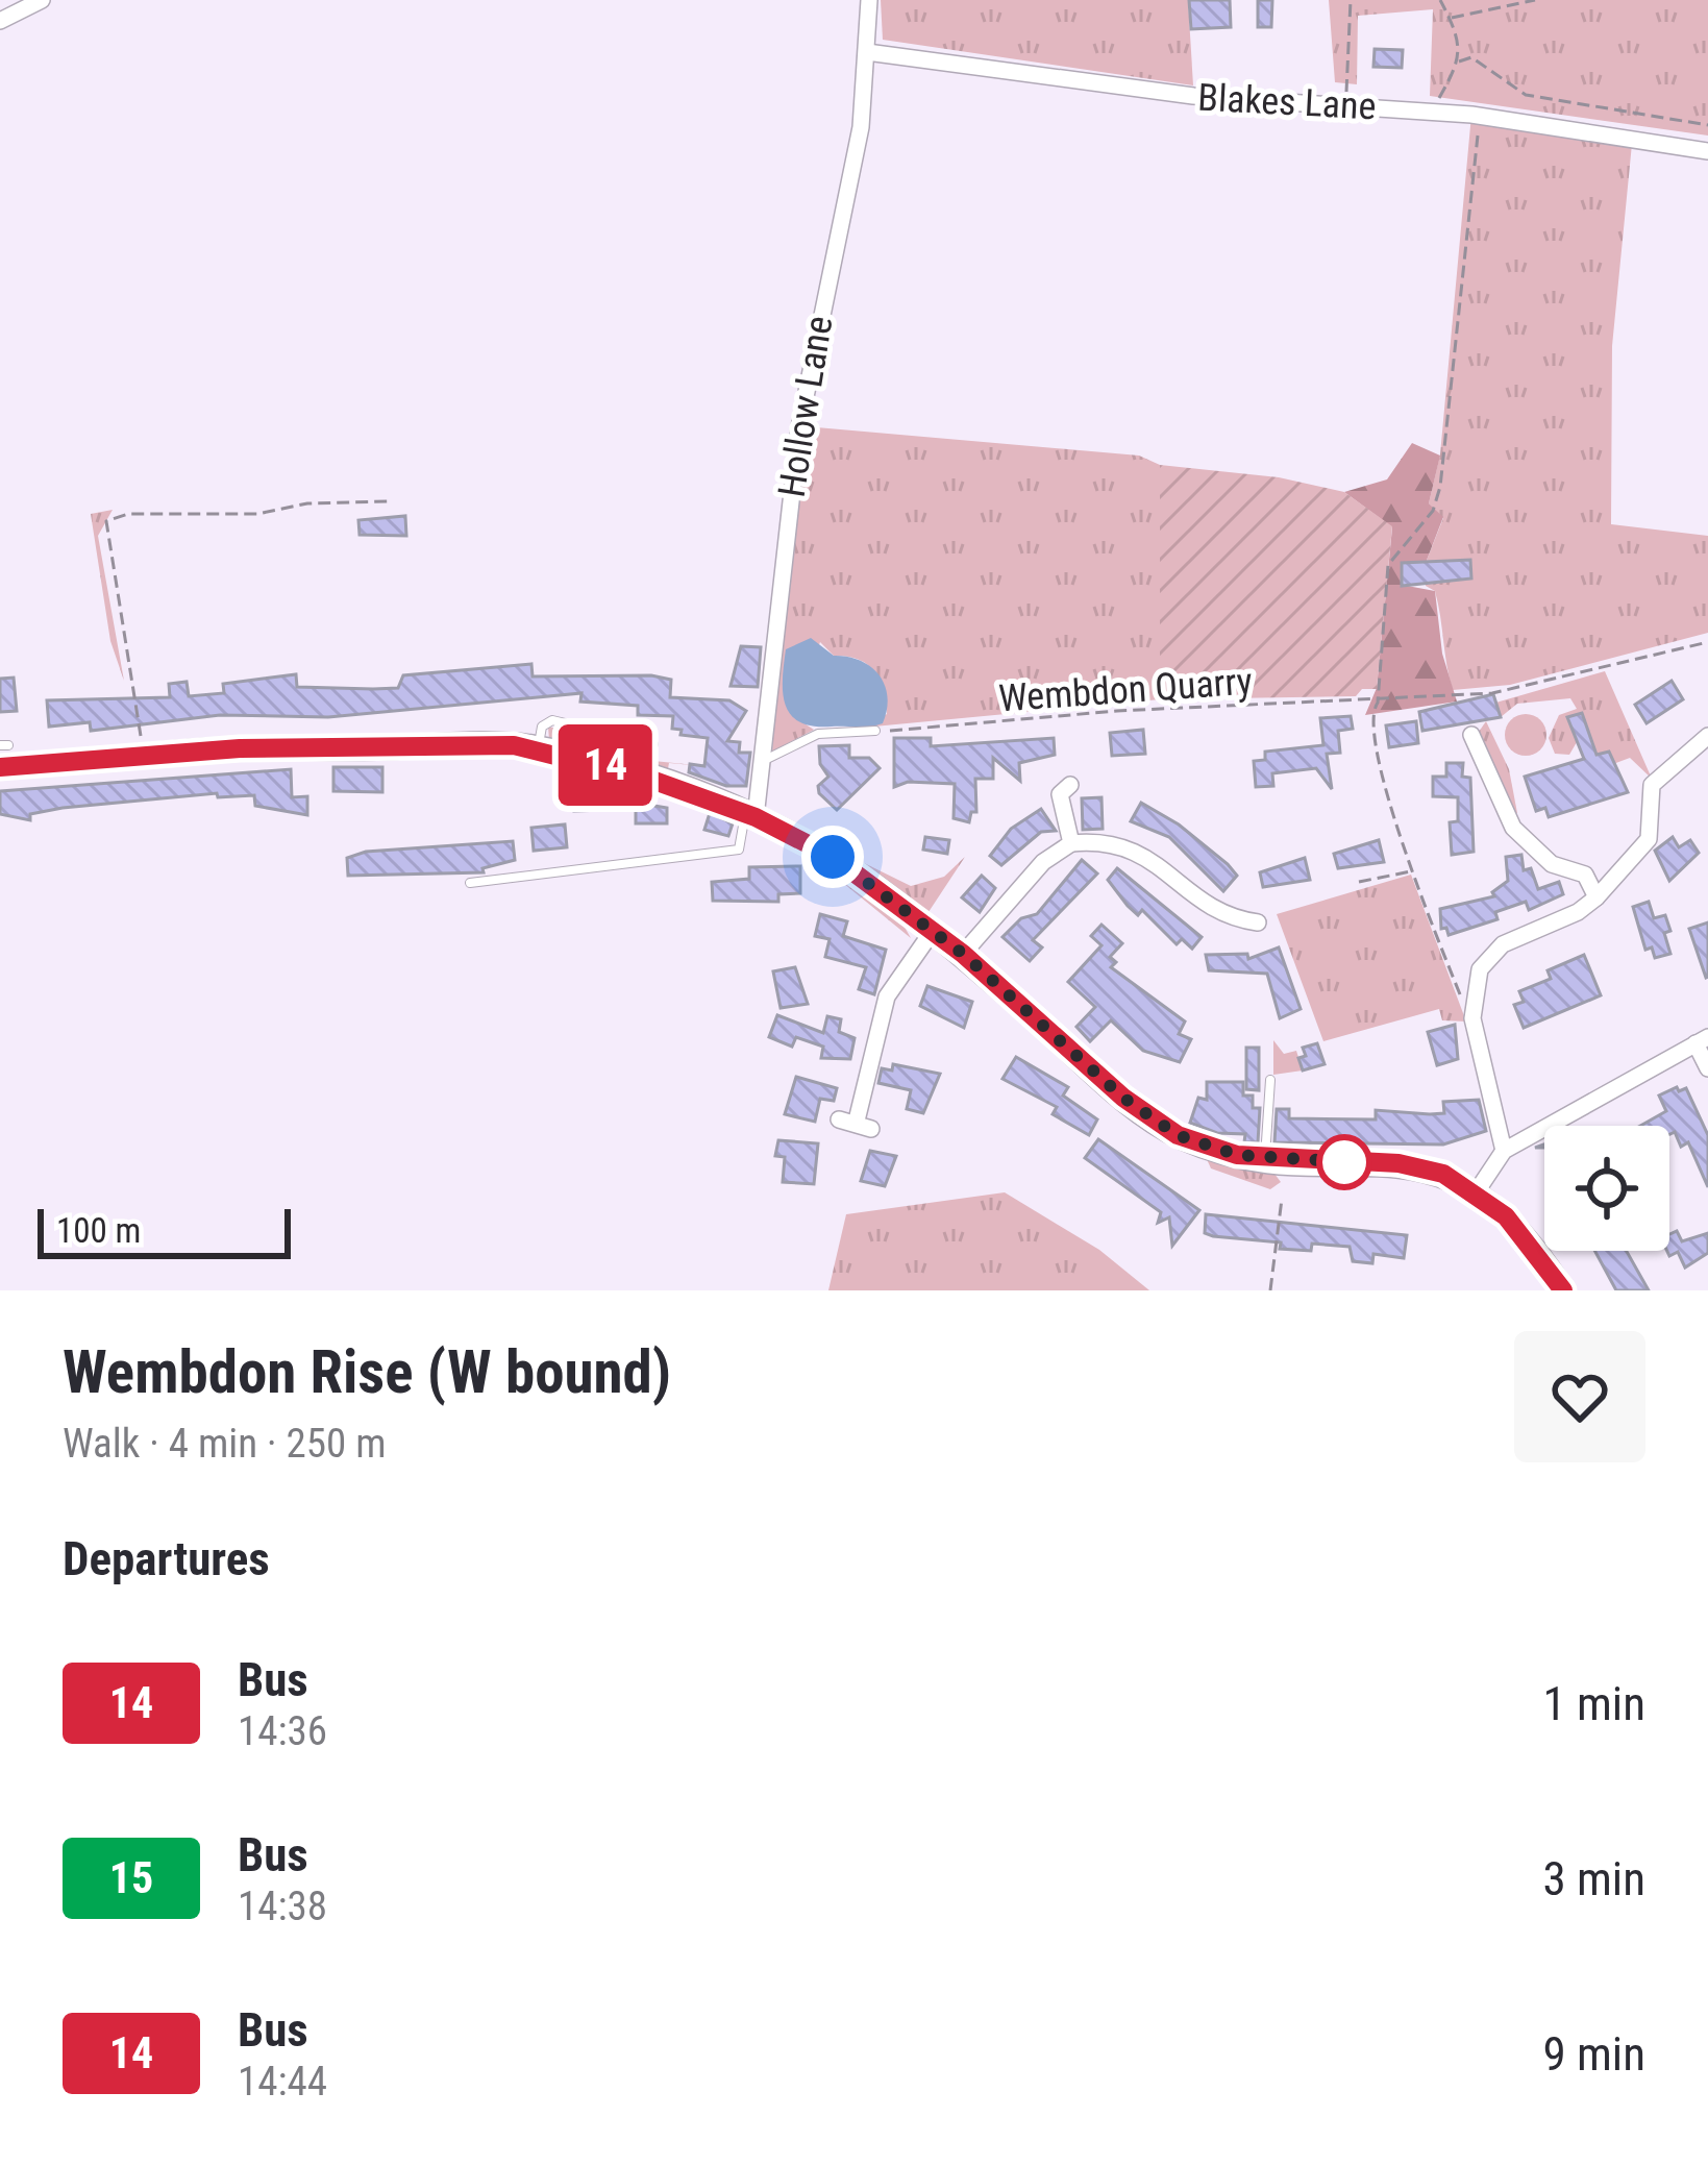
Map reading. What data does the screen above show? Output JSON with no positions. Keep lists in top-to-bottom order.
{
  "streets": {
    "street": ["Blakes Lane", "Hollow Lane"],
    "path": ["Wembdon Quarry"]
  },
  "crossings": [
    ["Blakes Lane", "Hollow Lane"]
  ],
  "lines": ["bus line 14"],
  "scale_bar": "100 m",
  "page": {
    "on_map": "14",
    "scale": "100 m",
    "heading": [
      ["Wembdon Rise (W bound)", "Walk · 4 min · 250 m"],
      "Departures"
    ],
    "list": [
      {
        "mark": "14",
        "name": "Bus",
        "note": "14:36",
        "value": "1 min"
      },
      {
        "mark": "15",
        "name": "Bus",
        "note": "14:38",
        "value": "3 min"
      },
      {
        "mark": "14",
        "name": "Bus",
        "note": "14:44",
        "value": "9 min"
      }
    ]
  }
}
